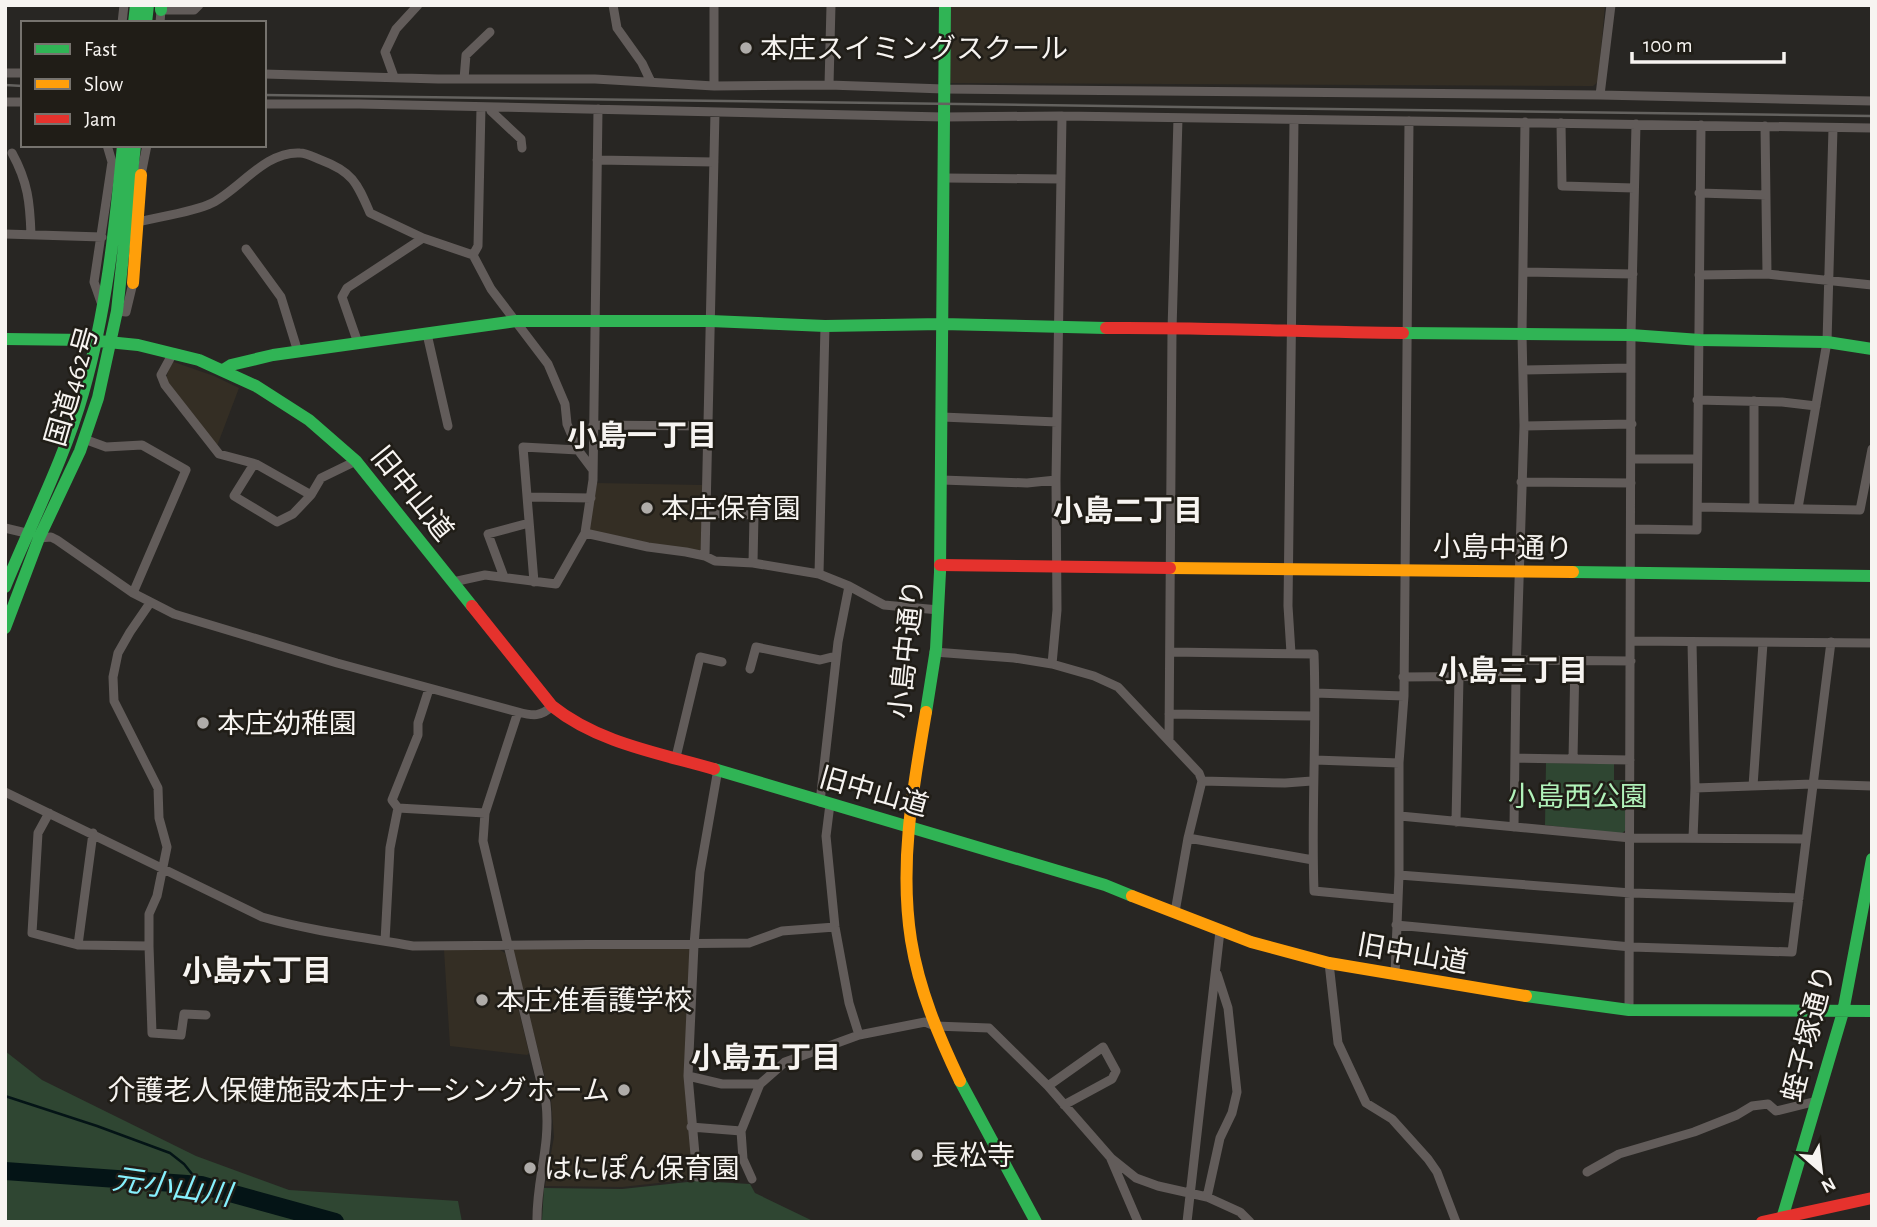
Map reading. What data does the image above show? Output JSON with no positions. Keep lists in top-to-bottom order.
{
  "streets": {
    "main road": [
      "国道462号",
      "旧中山道",
      "小島中通り",
      "蛭子塚通り"
    ]
  },
  "crossings": [
    ["国道462号", "旧中山道"],
    ["旧中山道", "小島中通り"],
    ["旧中山道", "蛭子塚通り"]
  ],
  "districts": [
    "小島一丁目",
    "小島二丁目",
    "小島三丁目",
    "小島六丁目",
    "小島五丁目"
  ],
  "water": ["元小山川"],
  "parks": ["小島西公園"],
  "places": [
    "本庄スイミングスクール",
    "本庄保育園",
    "本庄幼稚園",
    "本庄准看護学校",
    "介護老人保健施設本庄ナーシングホーム",
    "長松寺",
    "はにぽん保育園"
  ],
  "legend": ["Fast", "Slow", "Jam"],
  "scale_bar": "100 m",
  "north": "bottom right"
}
